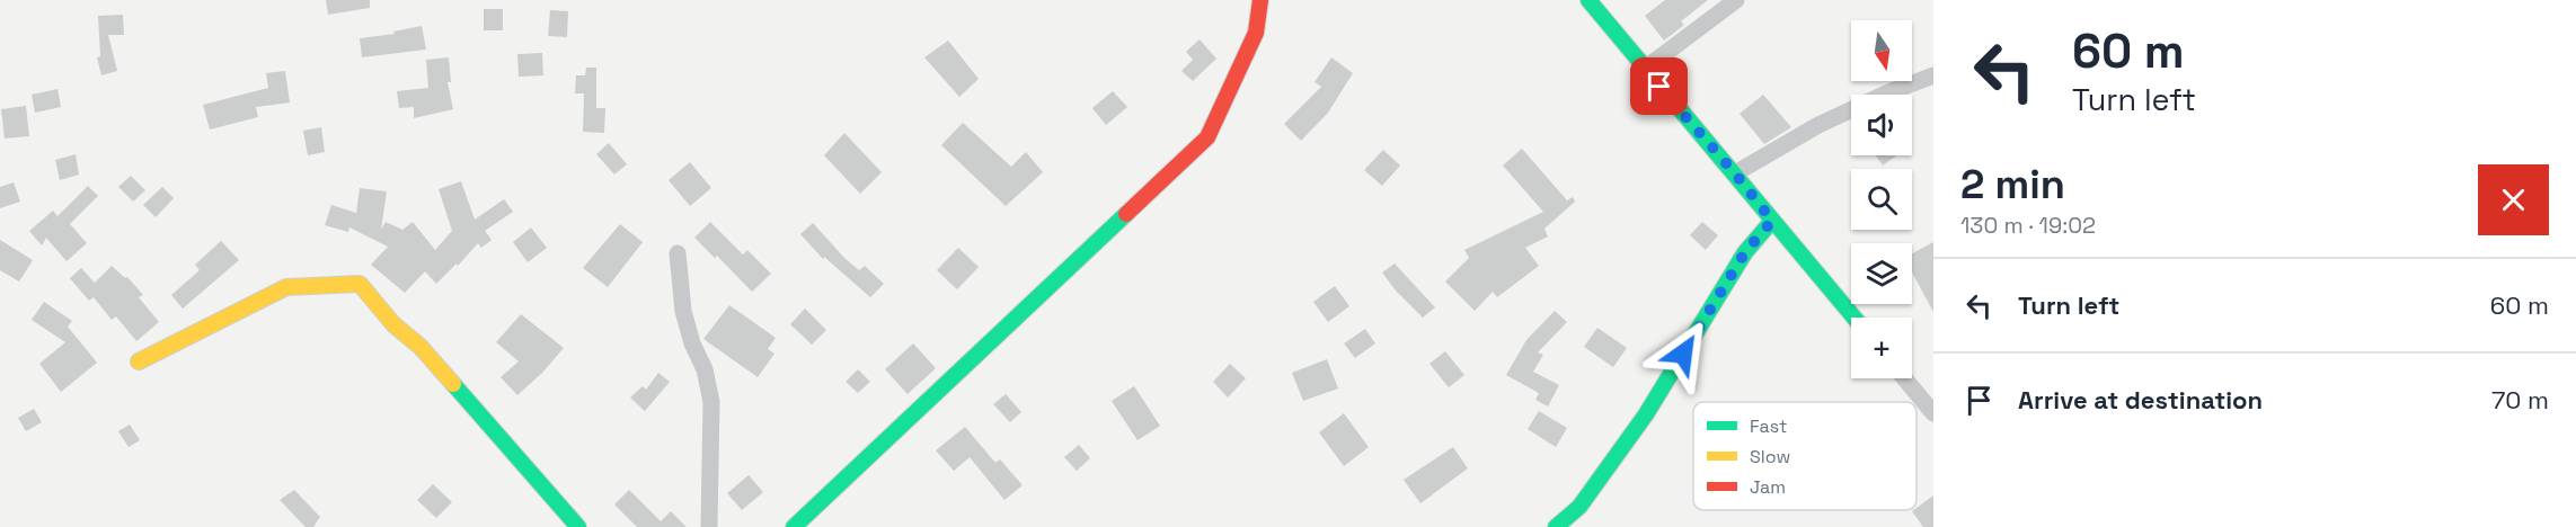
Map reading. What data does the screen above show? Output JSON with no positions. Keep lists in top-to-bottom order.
{
  "legend": ["Fast", "Slow", "Jam"],
  "north": "bottom",
  "page": {
    "turn": ["60 m", "Turn left"],
    "map_buttons": "+",
    "heading": ["2 min", "130 m · 19:02"],
    "list": [
      {
        "name": "Turn left",
        "value": "60 m"
      },
      {
        "name": "Arrive at destination",
        "value": "70 m"
      }
    ]
  }
}
